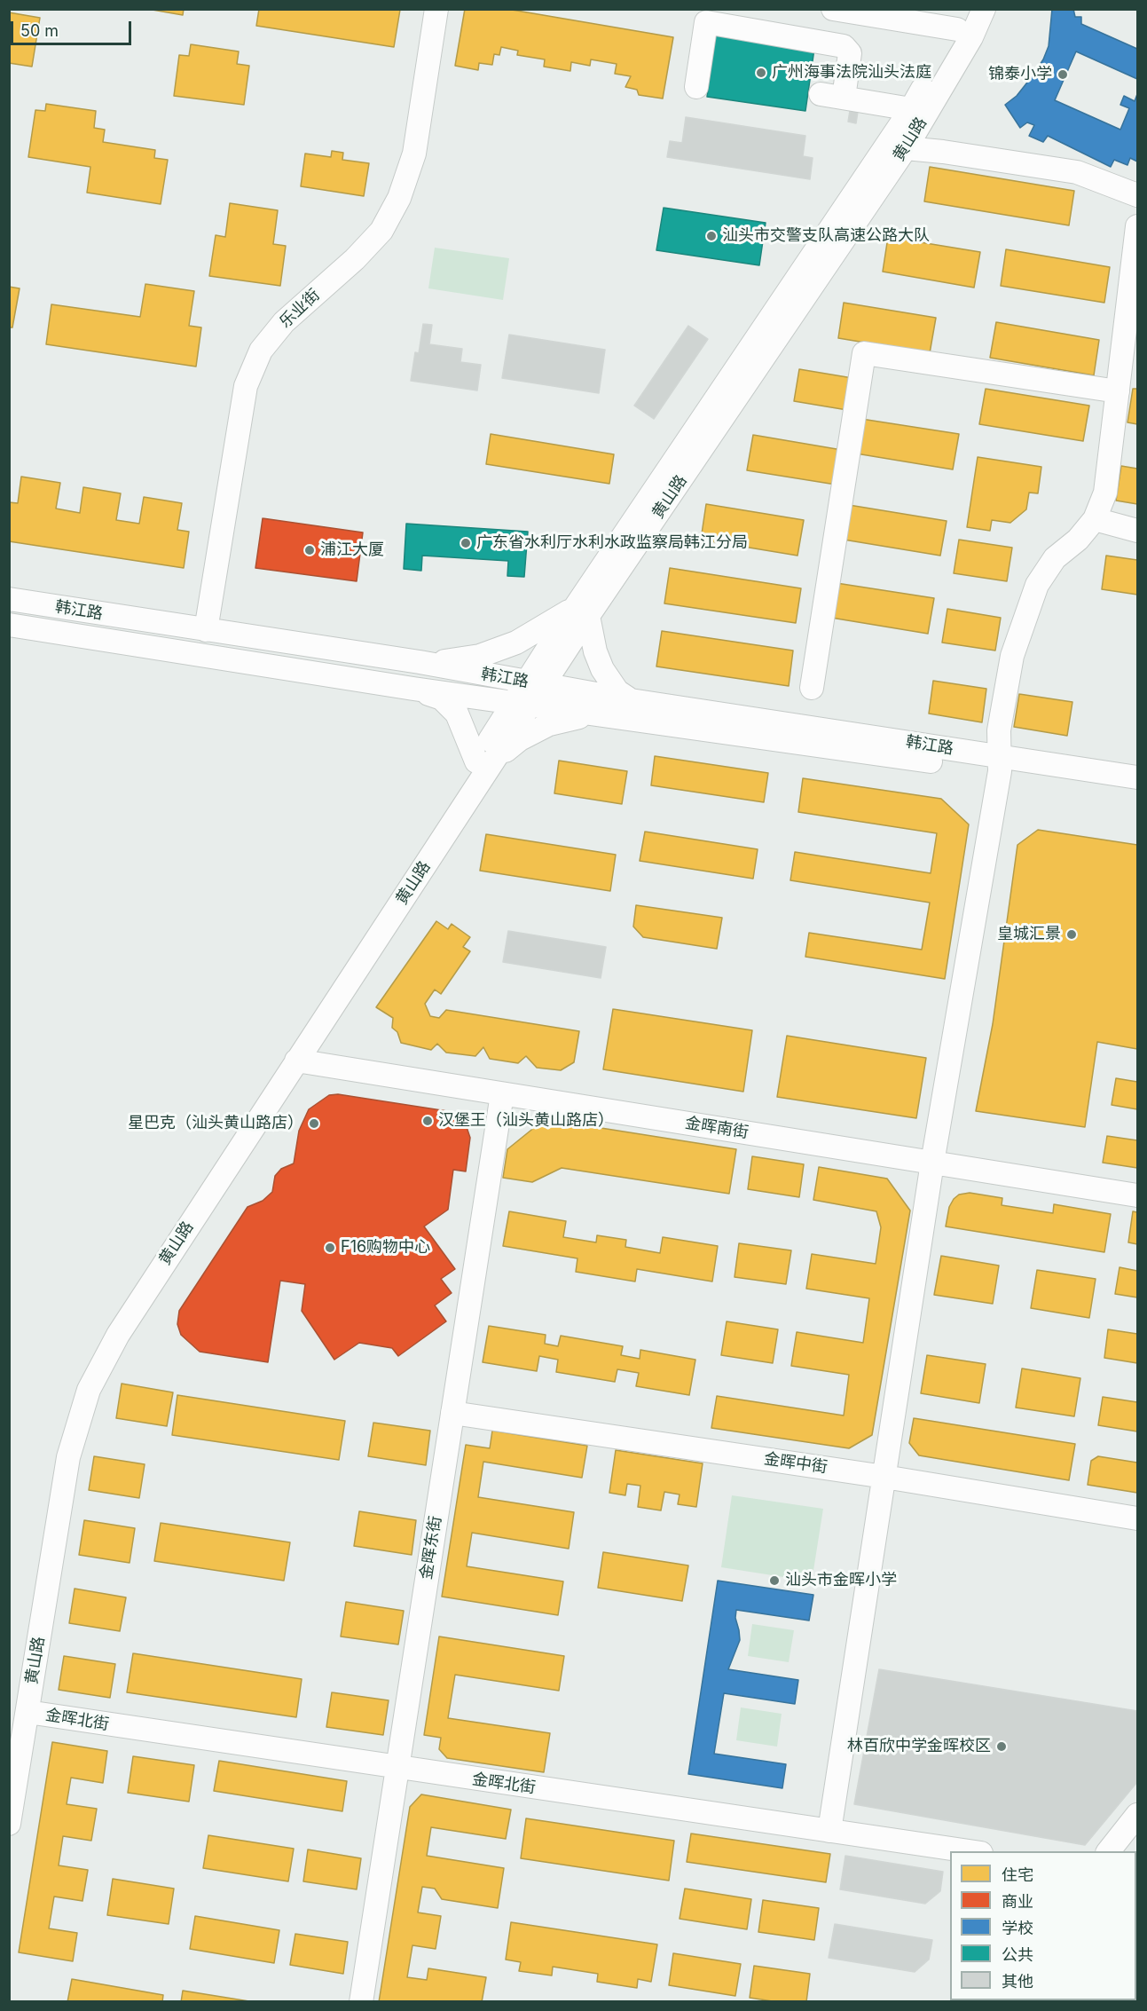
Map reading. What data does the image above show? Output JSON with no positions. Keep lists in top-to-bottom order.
{
  "streets": {
    "street": [
      "黄山路",
      "乐业街",
      "韩江路",
      "金晖南街",
      "金晖中街",
      "金晖东街",
      "金晖北街"
    ]
  },
  "crossings": [
    ["黄山路", "韩江路"],
    ["黄山路", "金晖南街"],
    ["黄山路", "金晖北街"],
    ["乐业街", "韩江路"],
    ["金晖南街", "金晖东街"],
    ["金晖中街", "金晖东街"],
    ["金晖东街", "金晖北街"]
  ],
  "places": [
    "广州海事法院汕头法庭",
    "锦泰小学",
    "汕头市交警支队高速公路大队",
    "广东省水利厅水利水政监察局韩江分局",
    "浦江大厦",
    "皇城汇景",
    "汉堡王（汕头黄山路店）",
    "星巴克（汕头黄山路店）",
    "F16购物中心",
    "汕头市金晖小学",
    "林百欣中学金晖校区"
  ],
  "legend": [
    "住宅",
    "商业",
    "学校",
    "公共",
    "其他"
  ],
  "scale_bar": "50 m"
}
